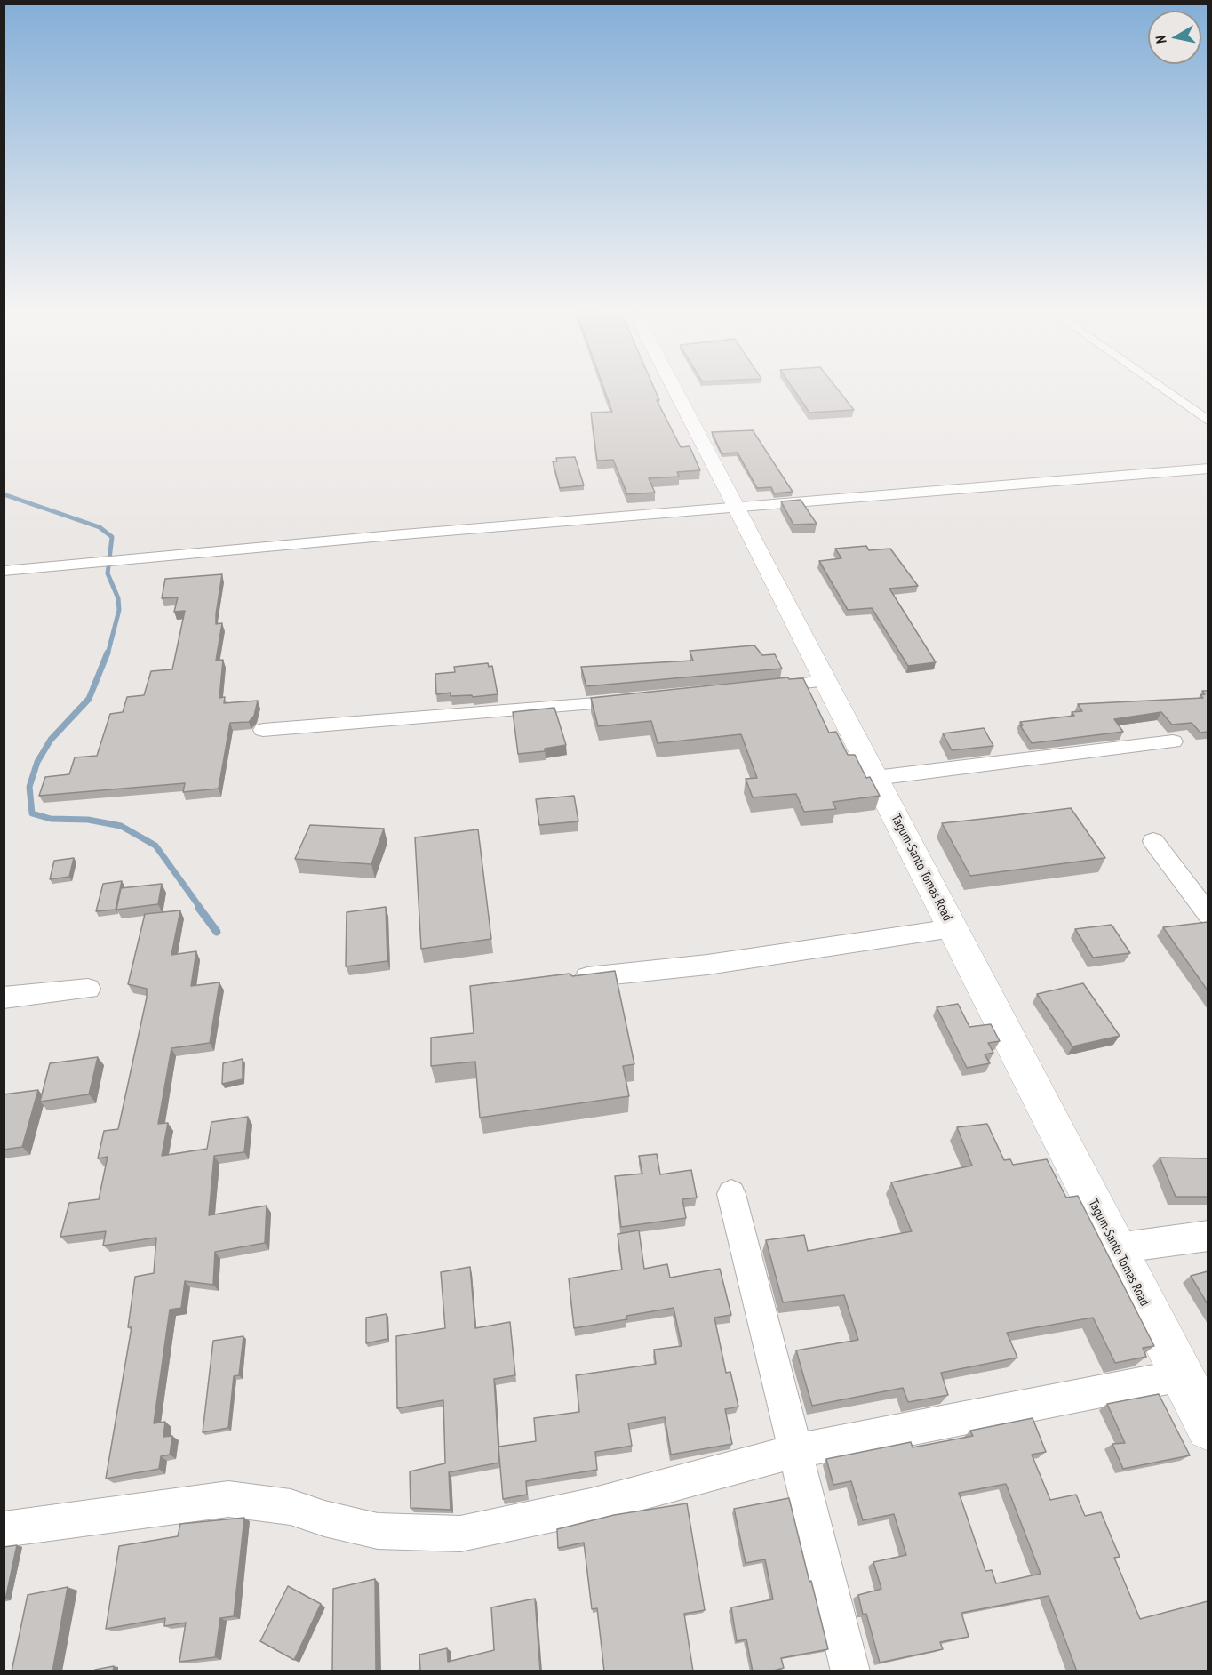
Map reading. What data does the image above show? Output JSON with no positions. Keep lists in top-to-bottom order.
{
  "streets": {
    "main road": ["Tagum-Santo Tomas Road"]
  },
  "north": "left"
}
